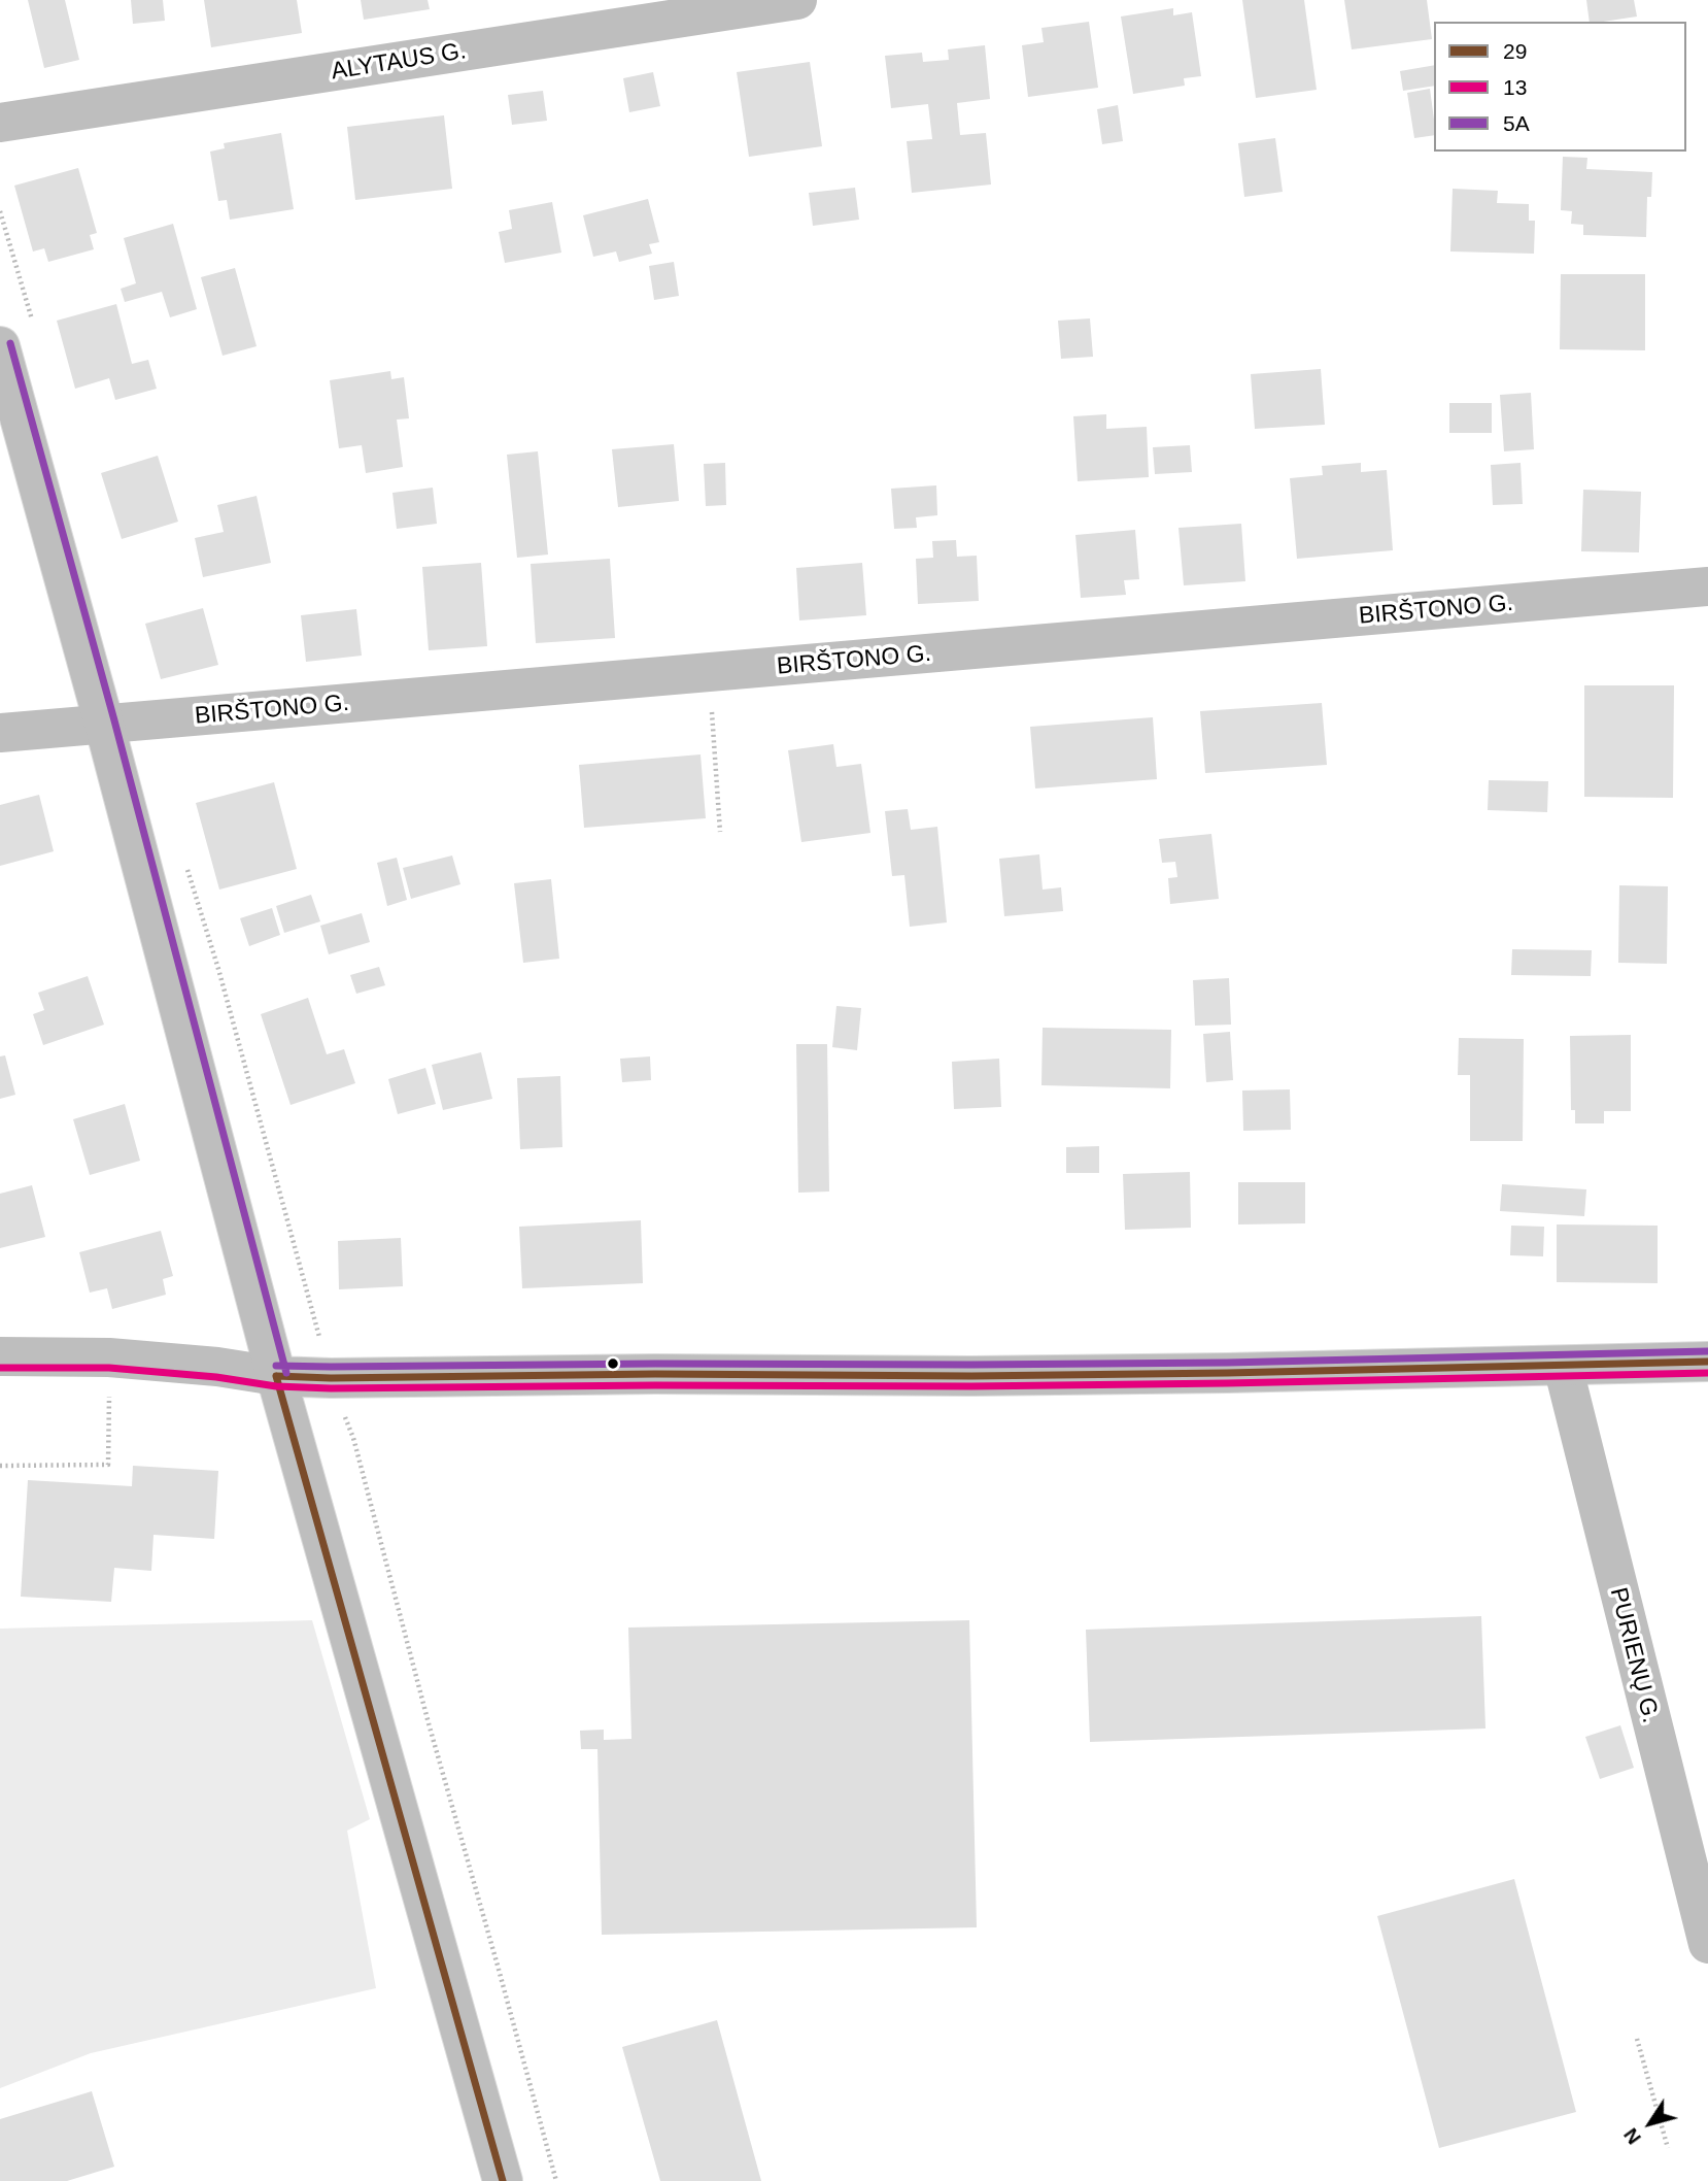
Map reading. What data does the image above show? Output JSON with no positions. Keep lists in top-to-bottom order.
{
  "streets": {
    "street": ["ALYTAUS G.", "BIRŠTONO G.", "PURIENŲ G."]
  },
  "lines": ["transit line 5A", "transit line 29", "transit line 13"],
  "legend": ["29", "13", "5A"],
  "north": "bottom left"
}
